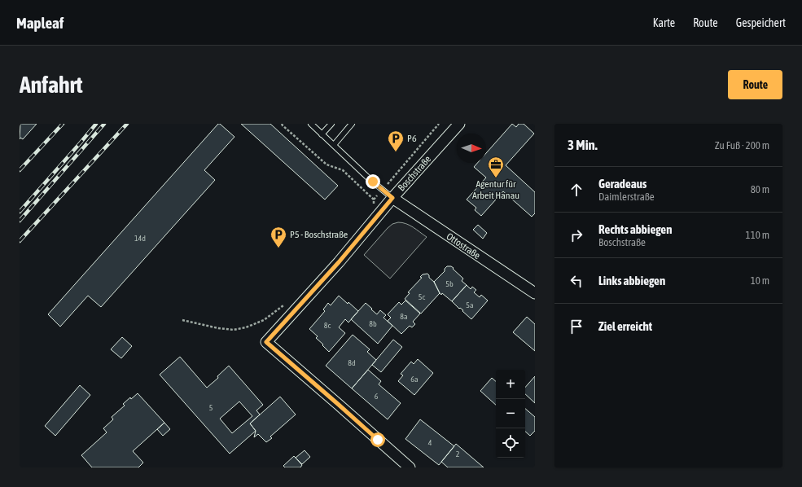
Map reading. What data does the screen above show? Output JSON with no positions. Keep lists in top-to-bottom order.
{
  "streets": {
    "street": ["Boschstraße", "Ottostraße"]
  },
  "crossings": [
    ["Boschstraße", "Ottostraße"]
  ],
  "places": {
    "parking": ["P6", "P5 - Boschstraße"],
    "office": ["Agentur für Arbeit Hanau"]
  },
  "house_numbers": [
    "14d",
    "5b",
    "5c",
    "5a",
    "8a",
    "8b",
    "8c",
    "8d",
    "6a",
    "6",
    "5",
    "4",
    "2"
  ],
  "north": "right",
  "page": {
    "header": "Mapleaf",
    "nav": ["Karte", "Route", "Gespeichert"],
    "buttons": "Route",
    "title": "Anfahrt",
    "heading": ["3 Min.", "Zu Fuß · 200 m"],
    "list": [
      ["Geradeaus", "Daimlerstraße", "80 m"],
      ["Rechts abbiegen", "Boschstraße", "110 m"],
      ["Links abbiegen", "10 m"],
      "Ziel erreicht"
    ],
    "map_buttons": ["+", "−"]
  }
}
